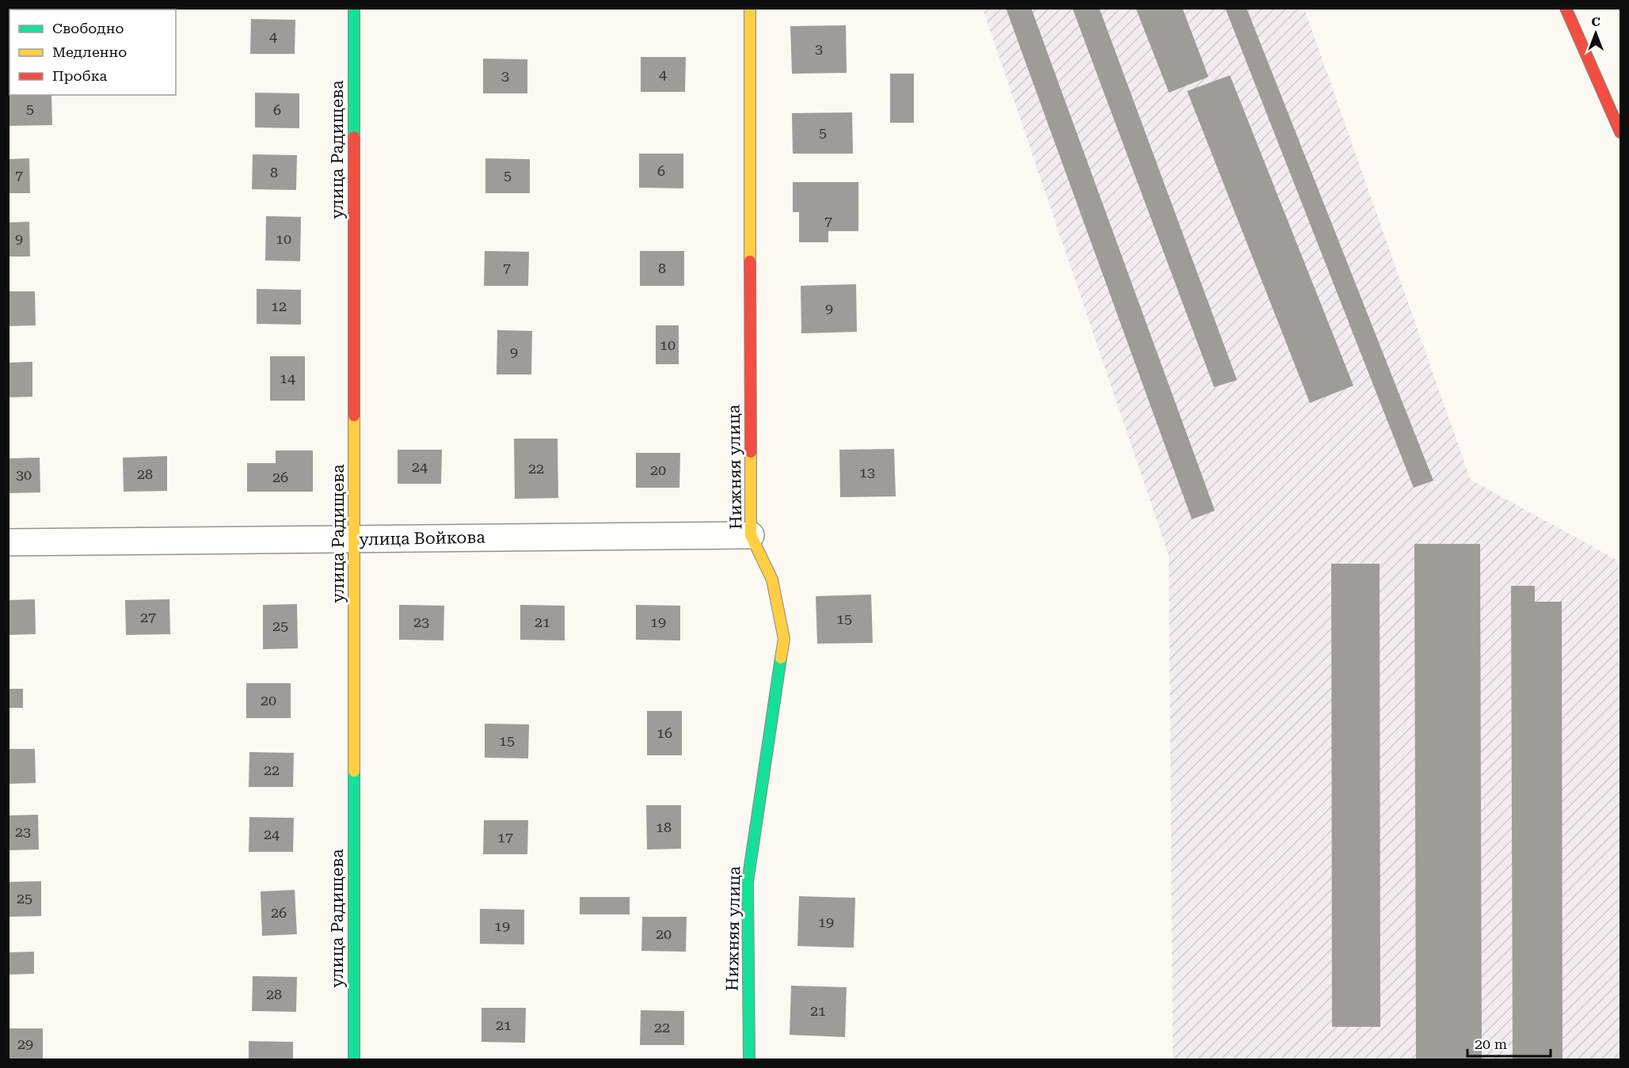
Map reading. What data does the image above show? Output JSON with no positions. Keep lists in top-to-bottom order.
{
  "streets": {
    "street": ["улица Радищева", "Нижняя улица", "улица Войкова"]
  },
  "crossings": [
    ["улица Радищева", "улица Войкова"],
    ["Нижняя улица", "улица Войкова"]
  ],
  "house_numbers": [
    "4",
    "3",
    "4",
    "3",
    "5",
    "6",
    "5",
    "6",
    "8",
    "7",
    "5",
    "7",
    "9",
    "10",
    "7",
    "8",
    "12",
    "9",
    "10",
    "9",
    "14",
    "24",
    "22",
    "20",
    "13",
    "28",
    "30",
    "26",
    "27",
    "15",
    "23",
    "21",
    "19",
    "25",
    "20",
    "16",
    "15",
    "22",
    "18",
    "23",
    "24",
    "17",
    "25",
    "26",
    "19",
    "19",
    "20",
    "28",
    "21",
    "21",
    "22",
    "29"
  ],
  "legend": ["Свободно", "Медленно", "Пробка"],
  "scale_bar": "20 m",
  "north": "top"
}
